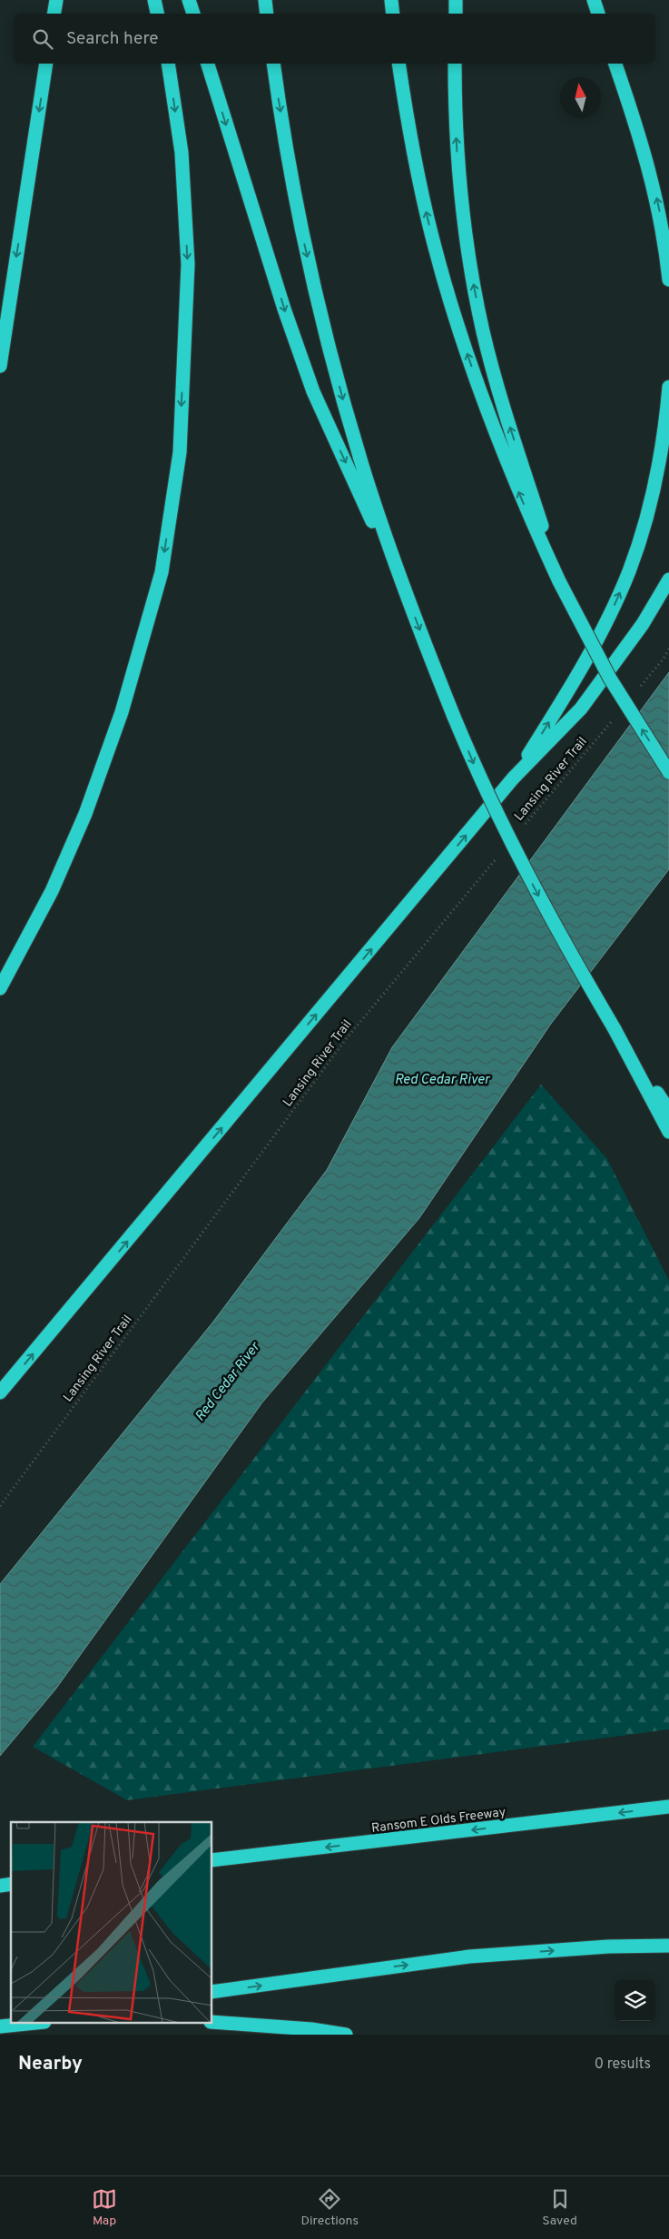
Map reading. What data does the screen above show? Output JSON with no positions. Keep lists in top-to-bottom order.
{
  "streets": {
    "highway": ["Ransom E Olds Freeway"],
    "path": ["Lansing River Trail"]
  },
  "one_way": ["Ransom E Olds Freeway"],
  "water": ["Red Cedar River"],
  "north": "top",
  "page": {
    "search": "Search here",
    "heading": ["Nearby", "0 results"],
    "nav": ["Map", "Directions", "Saved"]
  }
}
